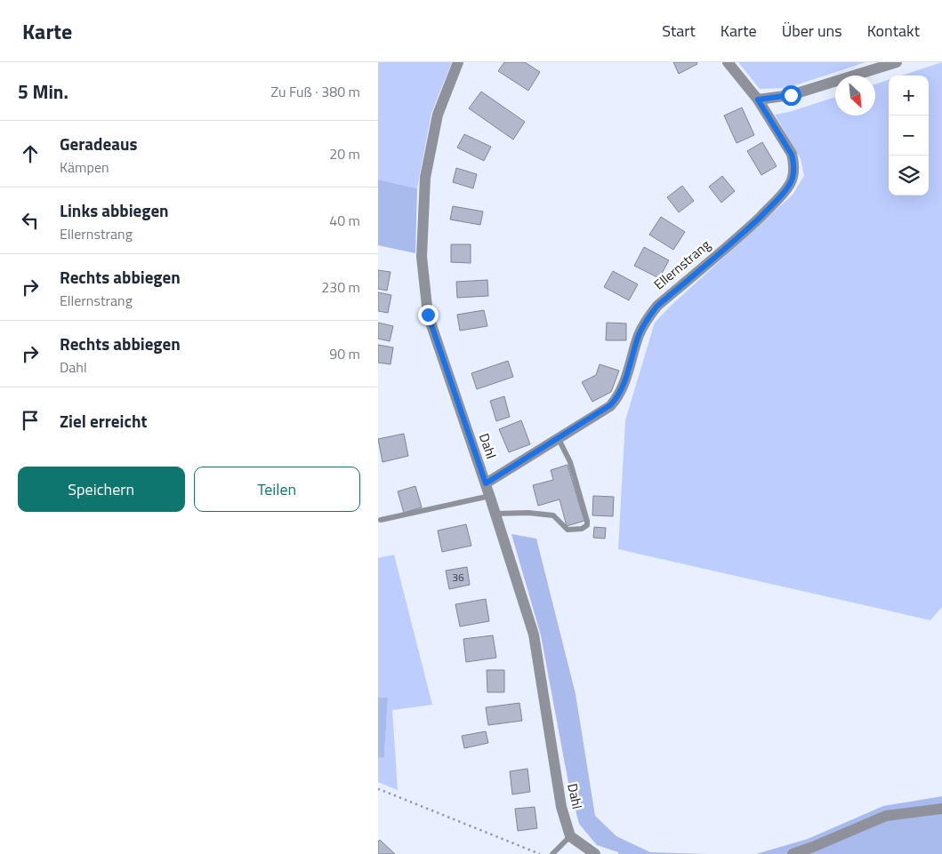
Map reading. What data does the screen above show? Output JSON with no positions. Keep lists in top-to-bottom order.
{
  "streets": {
    "street": ["Ellernstrang", "Dahl"]
  },
  "crossings": [
    ["Ellernstrang", "Dahl"]
  ],
  "house_numbers": ["36"],
  "north": "bottom right",
  "page": {
    "header": "Karte",
    "nav": [
      "Start",
      "Karte",
      "Über uns",
      "Kontakt"
    ],
    "heading": ["5 Min.", "Zu Fuß · 380 m"],
    "map_buttons": ["+", "−"],
    "list": [
      ["Geradeaus", "Kämpen", "20 m"],
      ["Links abbiegen", "Ellernstrang", "40 m"],
      ["Rechts abbiegen", "Ellernstrang", "230 m"],
      ["Rechts abbiegen", "Dahl", "90 m"],
      "Ziel erreicht"
    ],
    "buttons": ["Speichern", "Teilen"]
  }
}
